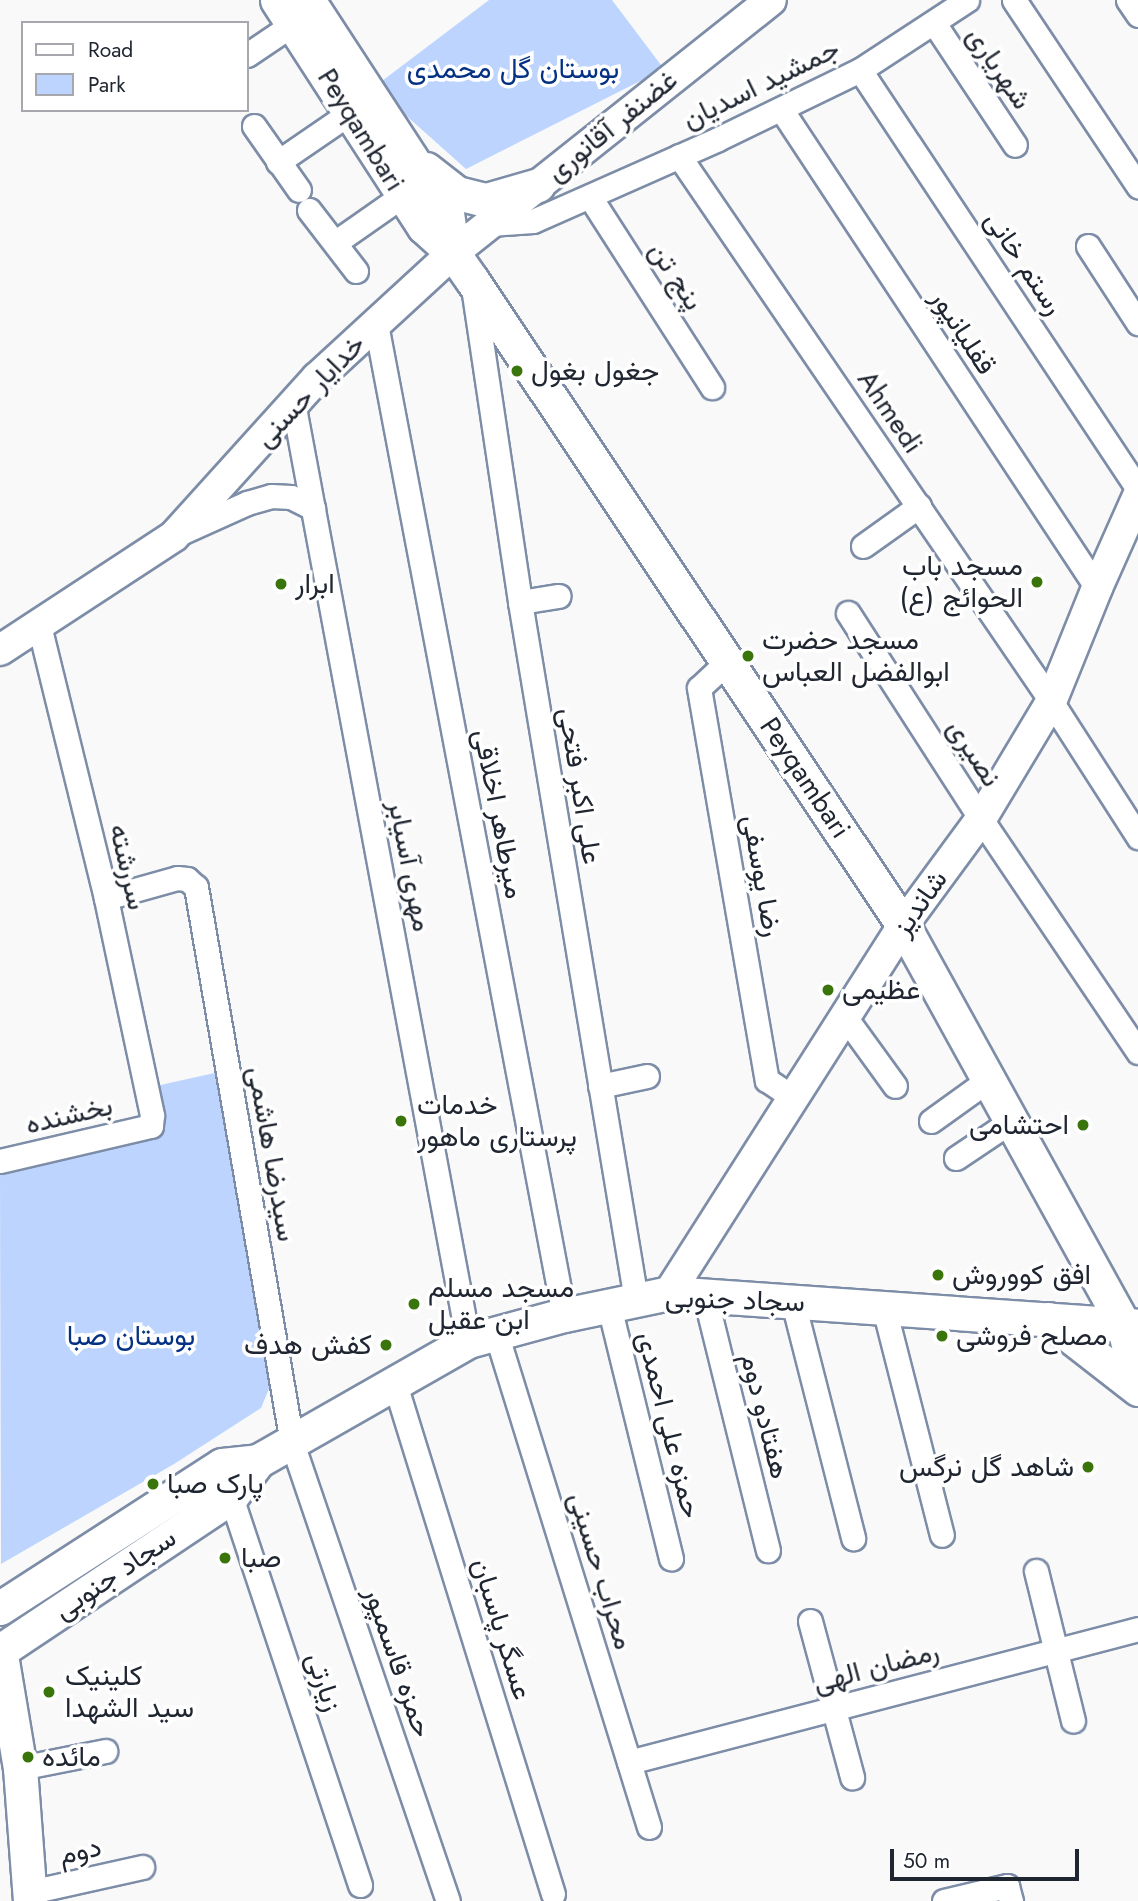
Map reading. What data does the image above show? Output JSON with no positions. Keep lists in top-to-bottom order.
{
  "streets": {
    "main road": ["Peyqambari", "سجاد جنوبی"],
    "street": [
      "شهریاری",
      "جمشید اسدیان",
      "غضنفر آقانوری",
      "رستم خانی",
      "پنج تن",
      "قفلیانپور",
      "خدایار حسنی",
      "Ahmedi",
      "نصیری",
      "علی اکبر فتحی",
      "میرطاهر اخلاقی",
      "مهری آسیابر",
      "سررشته",
      "رضا یوسفی",
      "شاندیز",
      "بخشنده",
      "سیدرضا هاشمی",
      "هفتادو دوم",
      "حمزه علی احمدی",
      "محراب حسینی",
      "عسگر پاسبان",
      "حمزه قاسمپور",
      "رمضان الهی",
      "زیارتی",
      "دوم"
    ]
  },
  "crossings": [
    ["شهریاری", "جمشید اسدیان"],
    ["جمشید اسدیان", "غضنفر آقانوری"],
    ["جمشید اسدیان", "رستم خانی"],
    ["جمشید اسدیان", "پنج تن"],
    ["جمشید اسدیان", "قفلیانپور"],
    ["جمشید اسدیان", "Ahmedi"],
    ["غضنفر آقانوری", "Peyqambari"],
    ["غضنفر آقانوری", "خدایار حسنی"],
    ["Peyqambari", "خدایار حسنی"],
    ["Peyqambari", "علی اکبر فتحی"],
    ["Peyqambari", "رضا یوسفی"],
    ["Peyqambari", "شاندیز"],
    ["Peyqambari", "سجاد جنوبی"],
    ["قفلیانپور", "شاندیز"],
    ["خدایار حسنی", "میرطاهر اخلاقی"],
    ["خدایار حسنی", "مهری آسیابر"],
    ["خدایار حسنی", "سررشته"],
    ["Ahmedi", "شاندیز"],
    ["نصیری", "شاندیز"],
    ["علی اکبر فتحی", "سجاد جنوبی"],
    ["علی اکبر فتحی", "حمزه علی احمدی"],
    ["میرطاهر اخلاقی", "سجاد جنوبی"],
    ["مهری آسیابر", "سجاد جنوبی"],
    ["مهری آسیابر", "محراب حسینی"],
    ["سررشته", "بخشنده"],
    ["سررشته", "سیدرضا هاشمی"],
    ["رضا یوسفی", "شاندیز"],
    ["شاندیز", "سجاد جنوبی"],
    ["سیدرضا هاشمی", "سجاد جنوبی"],
    ["سیدرضا هاشمی", "حمزه قاسمپور"],
    ["سجاد جنوبی", "هفتادو دوم"],
    ["سجاد جنوبی", "حمزه علی احمدی"],
    ["سجاد جنوبی", "محراب حسینی"],
    ["سجاد جنوبی", "عسگر پاسبان"],
    ["سجاد جنوبی", "حمزه قاسمپور"],
    ["سجاد جنوبی", "زیارتی"],
    ["محراب حسینی", "رمضان الهی"]
  ],
  "parks": ["بوستان گل محمدی", "بوستان صبا"],
  "places": [
    "جغول بغول",
    "مسجد باب الحوائج (ع)",
    "ابرار",
    "مسجد حضرت ابوالفضل العباس",
    "عظیمی",
    "خدمات پرستاری ماهور",
    "احتشامی",
    "افق کووروش",
    "مسجد مسلم ابن عقیل",
    "مصلح فروشی",
    "کفش هدف",
    "شاهد گل نرگس",
    "پارک صبا",
    "صبا",
    "کلینیک سید الشهدا",
    "مائده"
  ],
  "legend": ["Road", "Park"],
  "scale_bar": "50 m"
}
